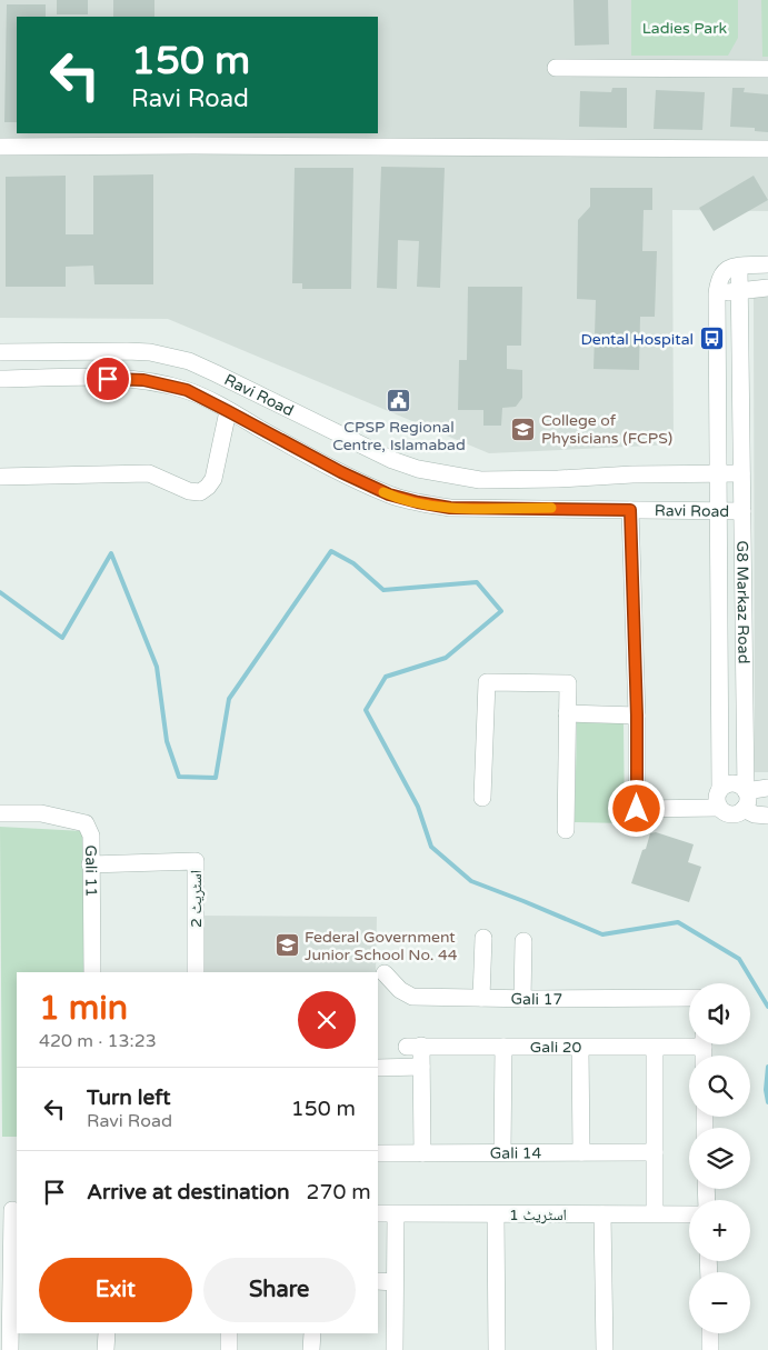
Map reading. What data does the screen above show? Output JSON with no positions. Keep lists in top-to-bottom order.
{
  "streets": {
    "street": [
      "Ravi Road",
      "G8 Markaz Road",
      "Gali 11",
      "اسٹریٹ 2",
      "Gali 17",
      "Gali 20",
      "Gali 14",
      "اسٹریٹ 1"
    ]
  },
  "crossings": [
    ["Ravi Road", "G8 Markaz Road"],
    ["Gali 11", "اسٹریٹ 2"]
  ],
  "parks": ["Ladies Park"],
  "places": {
    "bus stop": ["Dental Hospital"],
    "public building": ["CPSP Regional Centre, Islamabad"],
    "school or university": ["College of Physicians (FCPS)", "Federal Government Junior School No. 44"]
  },
  "page": {
    "turn": ["150 m", "Ravi Road"],
    "heading": ["1 min", "420 m · 13:23"],
    "map_buttons": ["+", "−"],
    "list": [
      {
        "name": "Turn left",
        "note": "Ravi Road",
        "value": "150 m"
      },
      {
        "name": "Arrive at destination",
        "value": "270 m"
      }
    ],
    "buttons": ["Exit", "Share"]
  }
}
